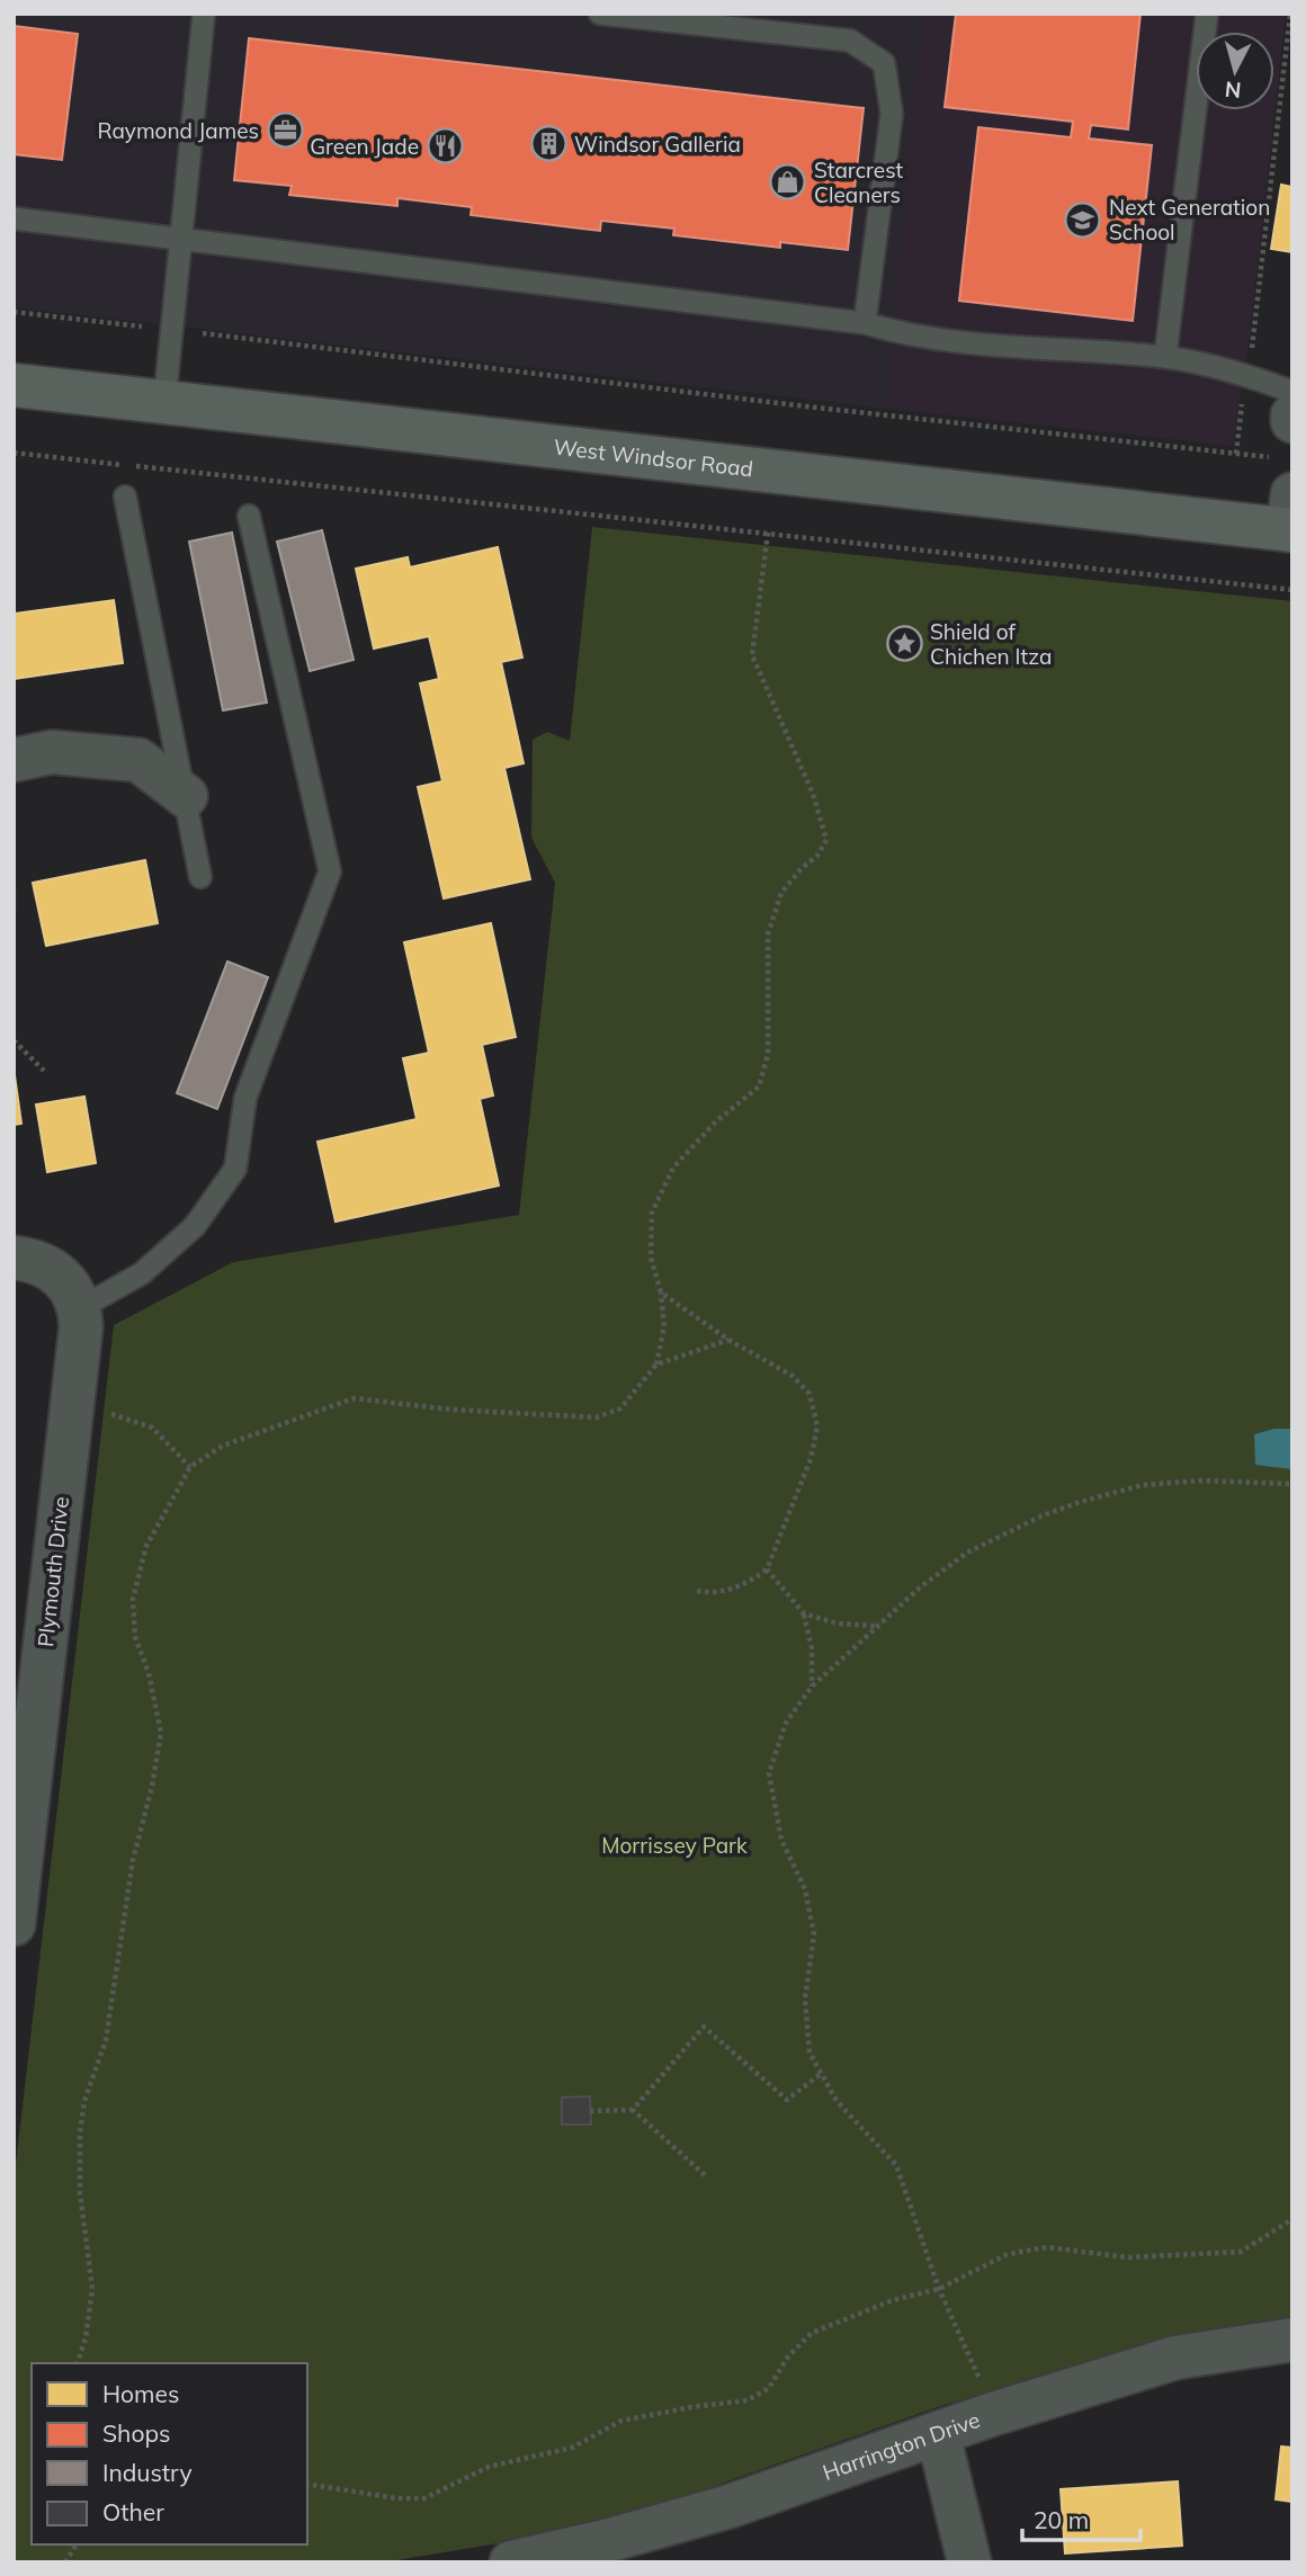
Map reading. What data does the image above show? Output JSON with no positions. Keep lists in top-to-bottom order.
{
  "streets": {
    "main road": ["West Windsor Road"],
    "street": ["Plymouth Drive", "Harrington Drive"]
  },
  "parks": ["Morrissey Park"],
  "places": {
    "office": ["Raymond James"],
    "building": ["Windsor Galleria"],
    "restaurant": ["Green Jade"],
    "shop": ["Starcrest Cleaners"],
    "school or university": ["Next Generation School"],
    "place": ["Shield of Chichen Itza"]
  },
  "legend": [
    "Homes",
    "Shops",
    "Industry",
    "Other"
  ],
  "scale_bar": "20 m",
  "north": "bottom"
}
